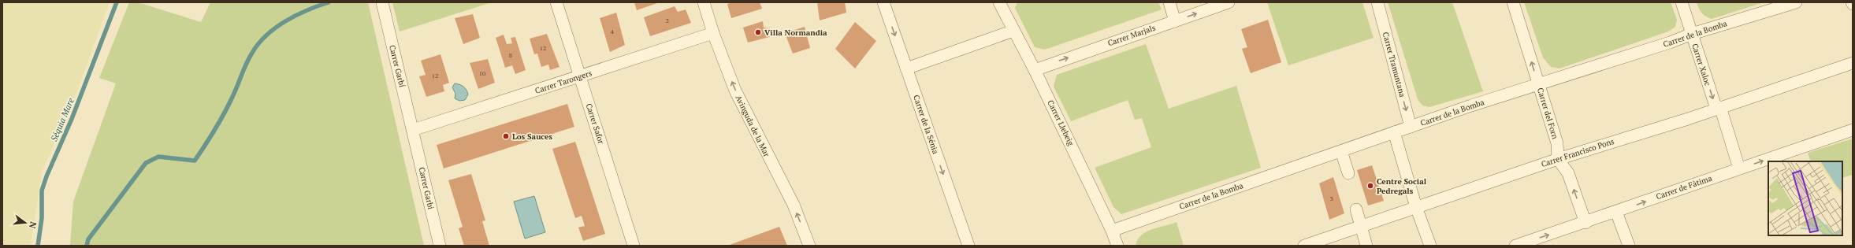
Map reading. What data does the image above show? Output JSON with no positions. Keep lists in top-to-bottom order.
{
  "streets": {
    "street": [
      "Carrer de la Bomba",
      "Carrer Marjals",
      "Carrer Tramuntana",
      "Carrer Xaloc",
      "Carrer Garbí",
      "Carrer Tarongers",
      "Carrer del Forn",
      "Carrer Llebeig",
      "Carrer Safor",
      "Carrer de la Sénia",
      "Avinguda de la Mar",
      "Carrer Francisco Pons",
      "Carrer de Fàtima",
      "Carrer Garbi"
    ]
  },
  "crossings": [
    ["Carrer de la Bomba", "Carrer Tramuntana"],
    ["Carrer de la Bomba", "Carrer Xaloc"],
    ["Carrer de la Bomba", "Carrer del Forn"],
    ["Carrer de la Bomba", "Carrer Llebeig"],
    ["Carrer Marjals", "Carrer Llebeig"],
    ["Carrer Xaloc", "Carrer Francisco Pons"],
    ["Carrer Xaloc", "Carrer de Fàtima"],
    ["Carrer Garbí", "Carrer Tarongers"],
    ["Carrer Garbí", "Carrer Garbi"],
    ["Carrer Tarongers", "Carrer Safor"],
    ["Carrer Tarongers", "Avinguda de la Mar"],
    ["Carrer Tarongers", "Carrer Garbi"],
    ["Carrer del Forn", "Carrer Francisco Pons"]
  ],
  "one_way": [
    "Carrer Marjals",
    "Carrer Tramuntana",
    "Carrer Xaloc",
    "Carrer del Forn",
    "Carrer de la Sénia",
    "Avinguda de la Mar",
    "Carrer de Fàtima"
  ],
  "water": ["Séquia Mare"],
  "places": ["Villa Normandia", "Los Sauces", "Centre Social Pedregals"],
  "house_numbers": [
    "2",
    "4",
    "12",
    "8",
    "10",
    "12",
    "3"
  ],
  "north": "right"
}
